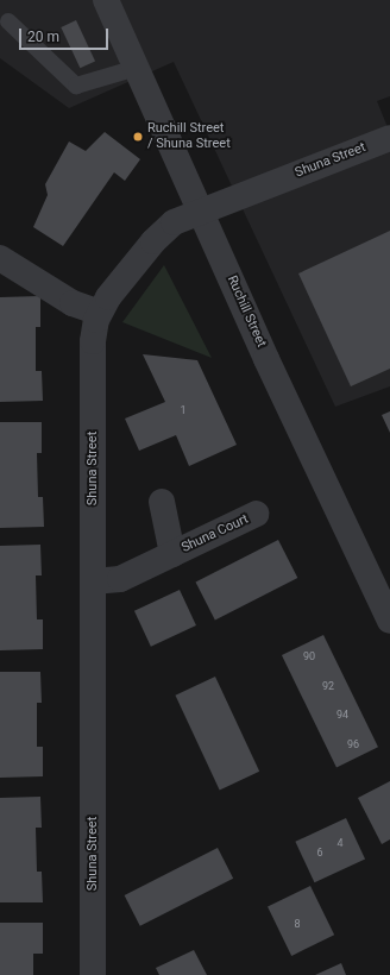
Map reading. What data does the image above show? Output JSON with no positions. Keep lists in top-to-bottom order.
{
  "streets": {
    "street": ["Shuna Street", "Ruchill Street", "Shuna Court"]
  },
  "crossings": [
    ["Shuna Street", "Ruchill Street"],
    ["Shuna Street", "Shuna Court"]
  ],
  "places": ["Ruchill Street / Shuna Street"],
  "house_numbers": [
    "1",
    "90",
    "92",
    "94",
    "96",
    "4",
    "6",
    "8"
  ],
  "scale_bar": "20 m"
}
